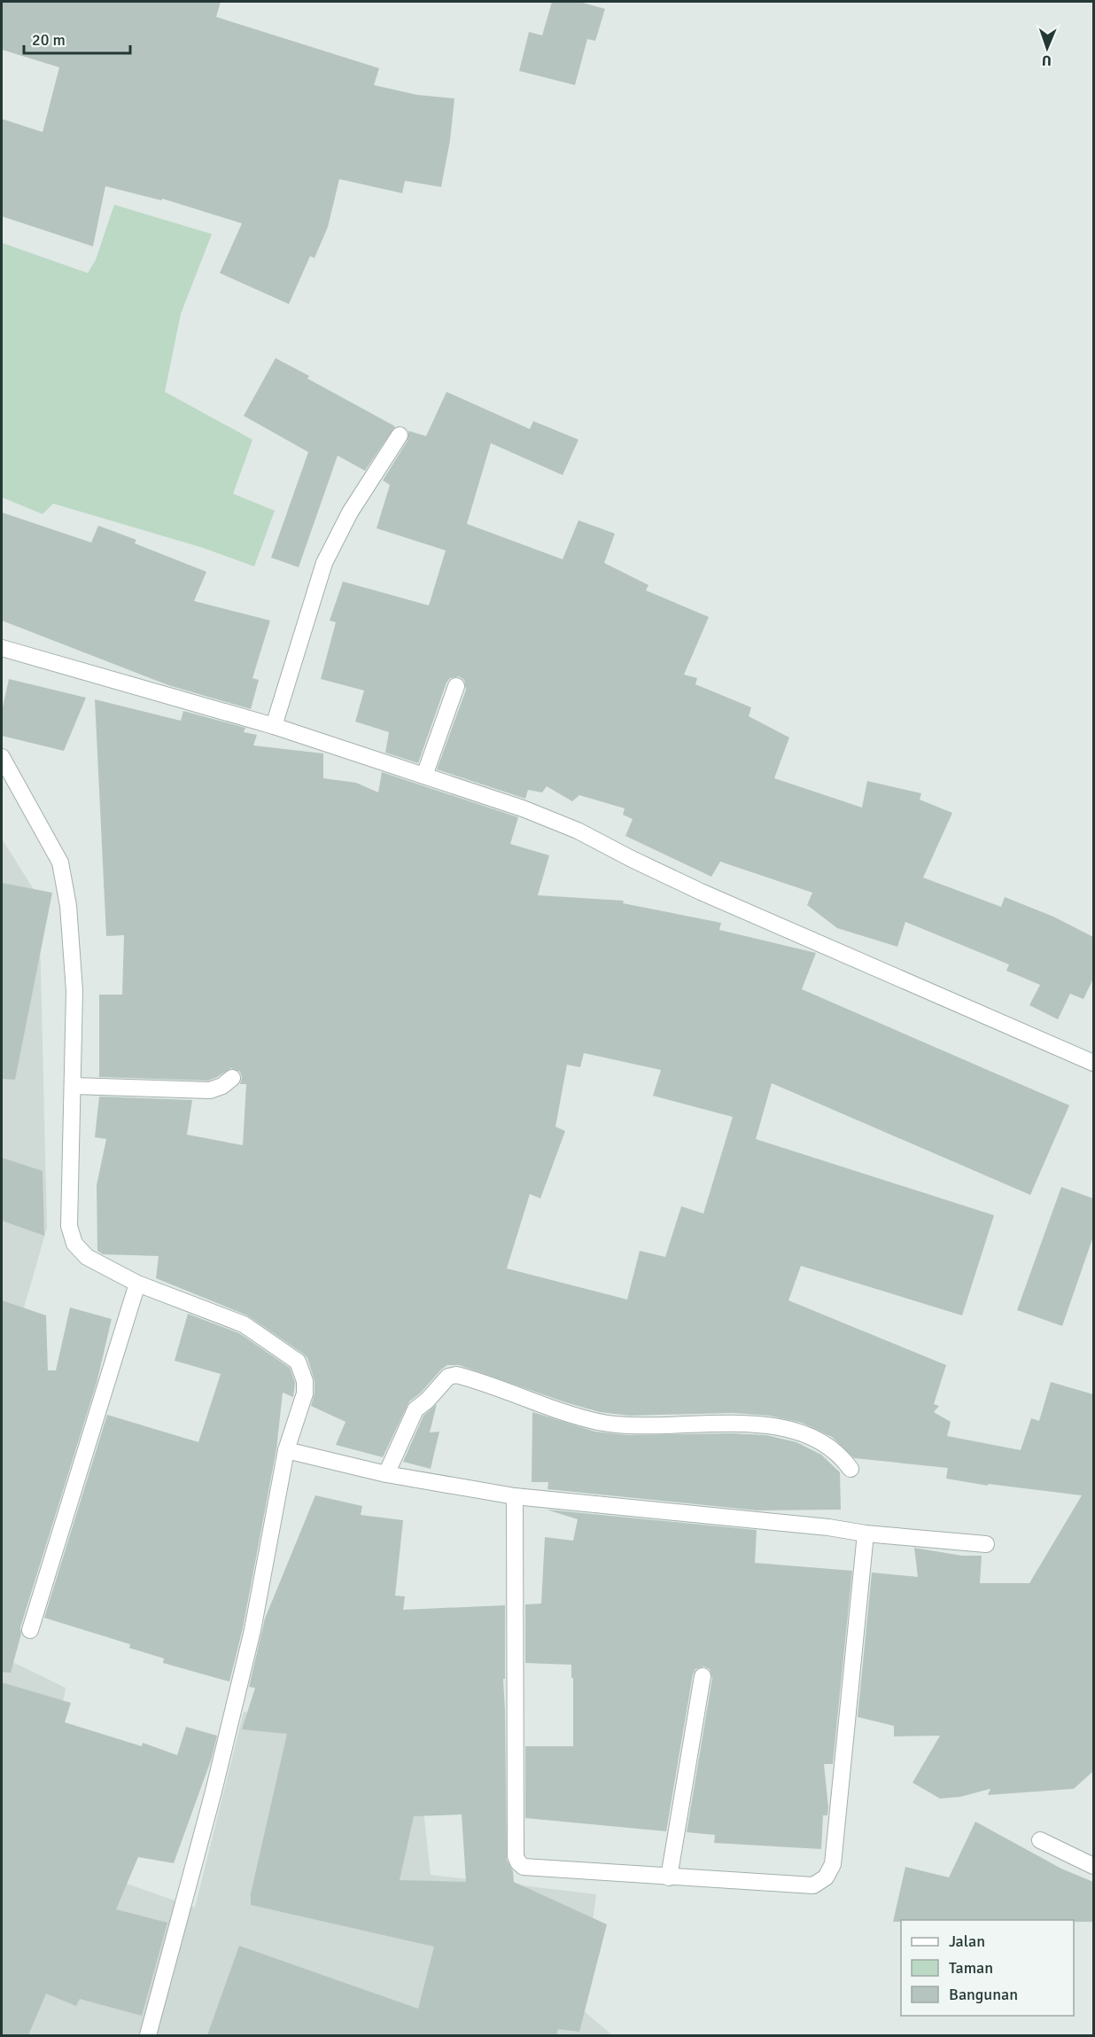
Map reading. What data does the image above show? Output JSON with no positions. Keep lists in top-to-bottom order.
{
  "legend": ["Jalan", "Taman", "Bangunan"],
  "scale_bar": "20 m",
  "north": "bottom"
}
